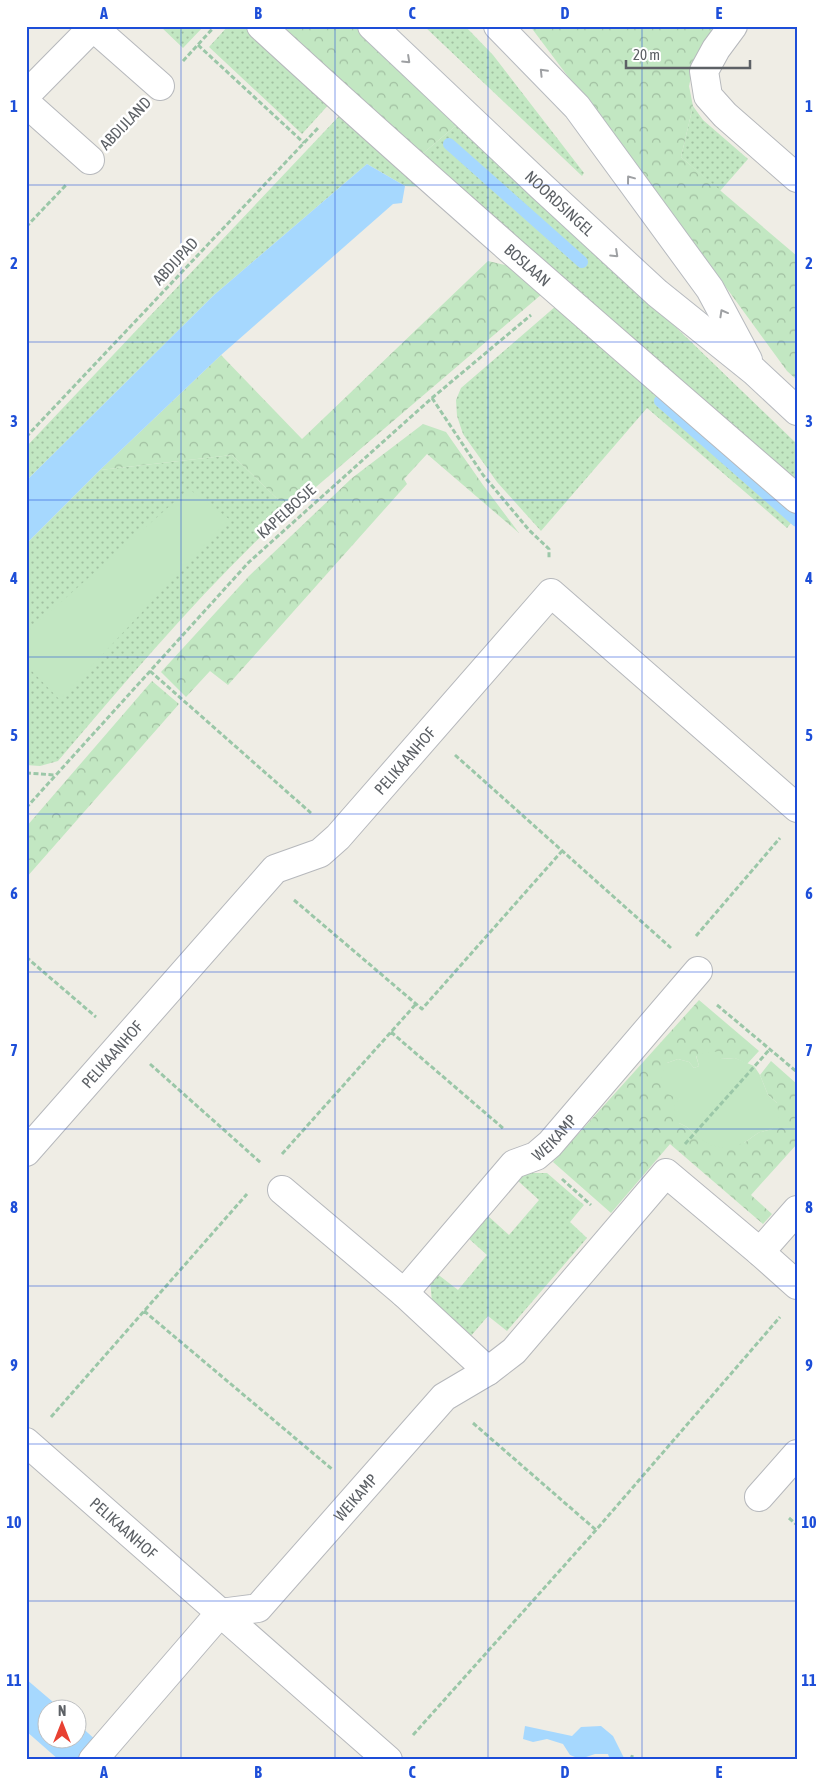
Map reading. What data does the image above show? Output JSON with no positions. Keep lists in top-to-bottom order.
{
  "streets": {
    "street": [
      "ABDIJLAND",
      "NOORDSINGEL",
      "BOSLAAN",
      "PELIKAANHOF",
      "WEIKAMP"
    ],
    "path": ["ABDIJPAD", "KAPELBOSJE"]
  },
  "crossings": [
    ["ABDIJPAD", "BOSLAAN"],
    ["BOSLAAN", "KAPELBOSJE"],
    ["PELIKAANHOF", "WEIKAMP"]
  ],
  "scale_bar": "20 m",
  "north": "top",
  "grid": {
    "columns": [
      "A",
      "B",
      "C",
      "D",
      "E"
    ],
    "rows": [
      "1",
      "2",
      "3",
      "4",
      "5",
      "6",
      "7",
      "8",
      "9",
      "10",
      "11"
    ]
  }
}
